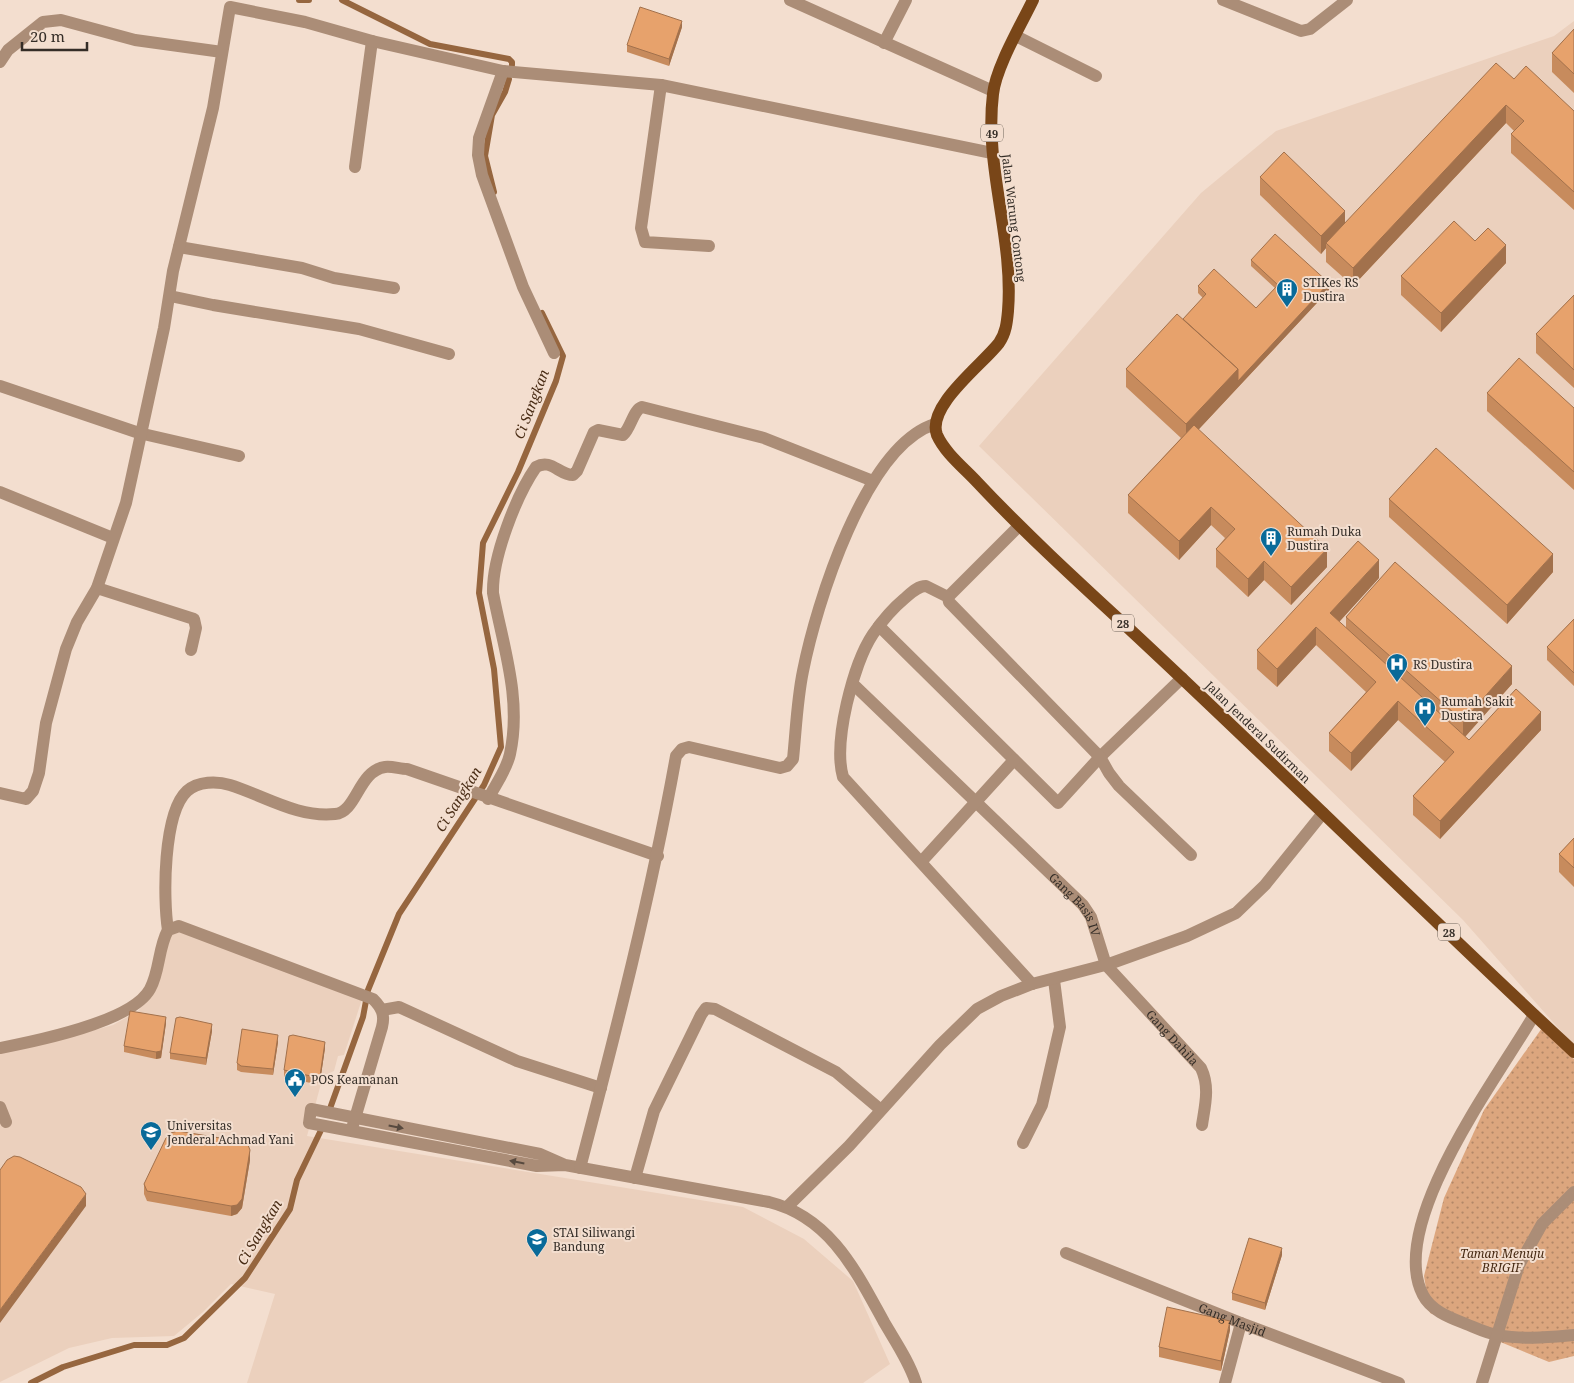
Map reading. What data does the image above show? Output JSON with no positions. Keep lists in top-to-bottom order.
{
  "streets": {
    "main road": [
      "49",
      "Jalan Warung Contong",
      "28",
      "Jalan Jenderal Sudirman"
    ],
    "street": ["Gang Basis IV", "Gang Dahila", "Gang Masjid"]
  },
  "crossings": [
    ["Jalan Warung Contong", "Jalan Jenderal Sudirman"],
    ["Gang Basis IV", "Gang Dahila"]
  ],
  "water": ["Ci Sangkan"],
  "parks": ["Taman Menuju BRIGIF"],
  "places": {
    "building": ["STIKes RS Dustira", "Rumah Duka Dustira"],
    "hospital": ["RS Dustira", "Rumah Sakit Dustira"],
    "public building": ["POS Keamanan"],
    "school or university": ["Universitas Jenderal Achmad Yani", "STAI Siliwangi Bandung"]
  },
  "scale_bar": "20 m"
}
